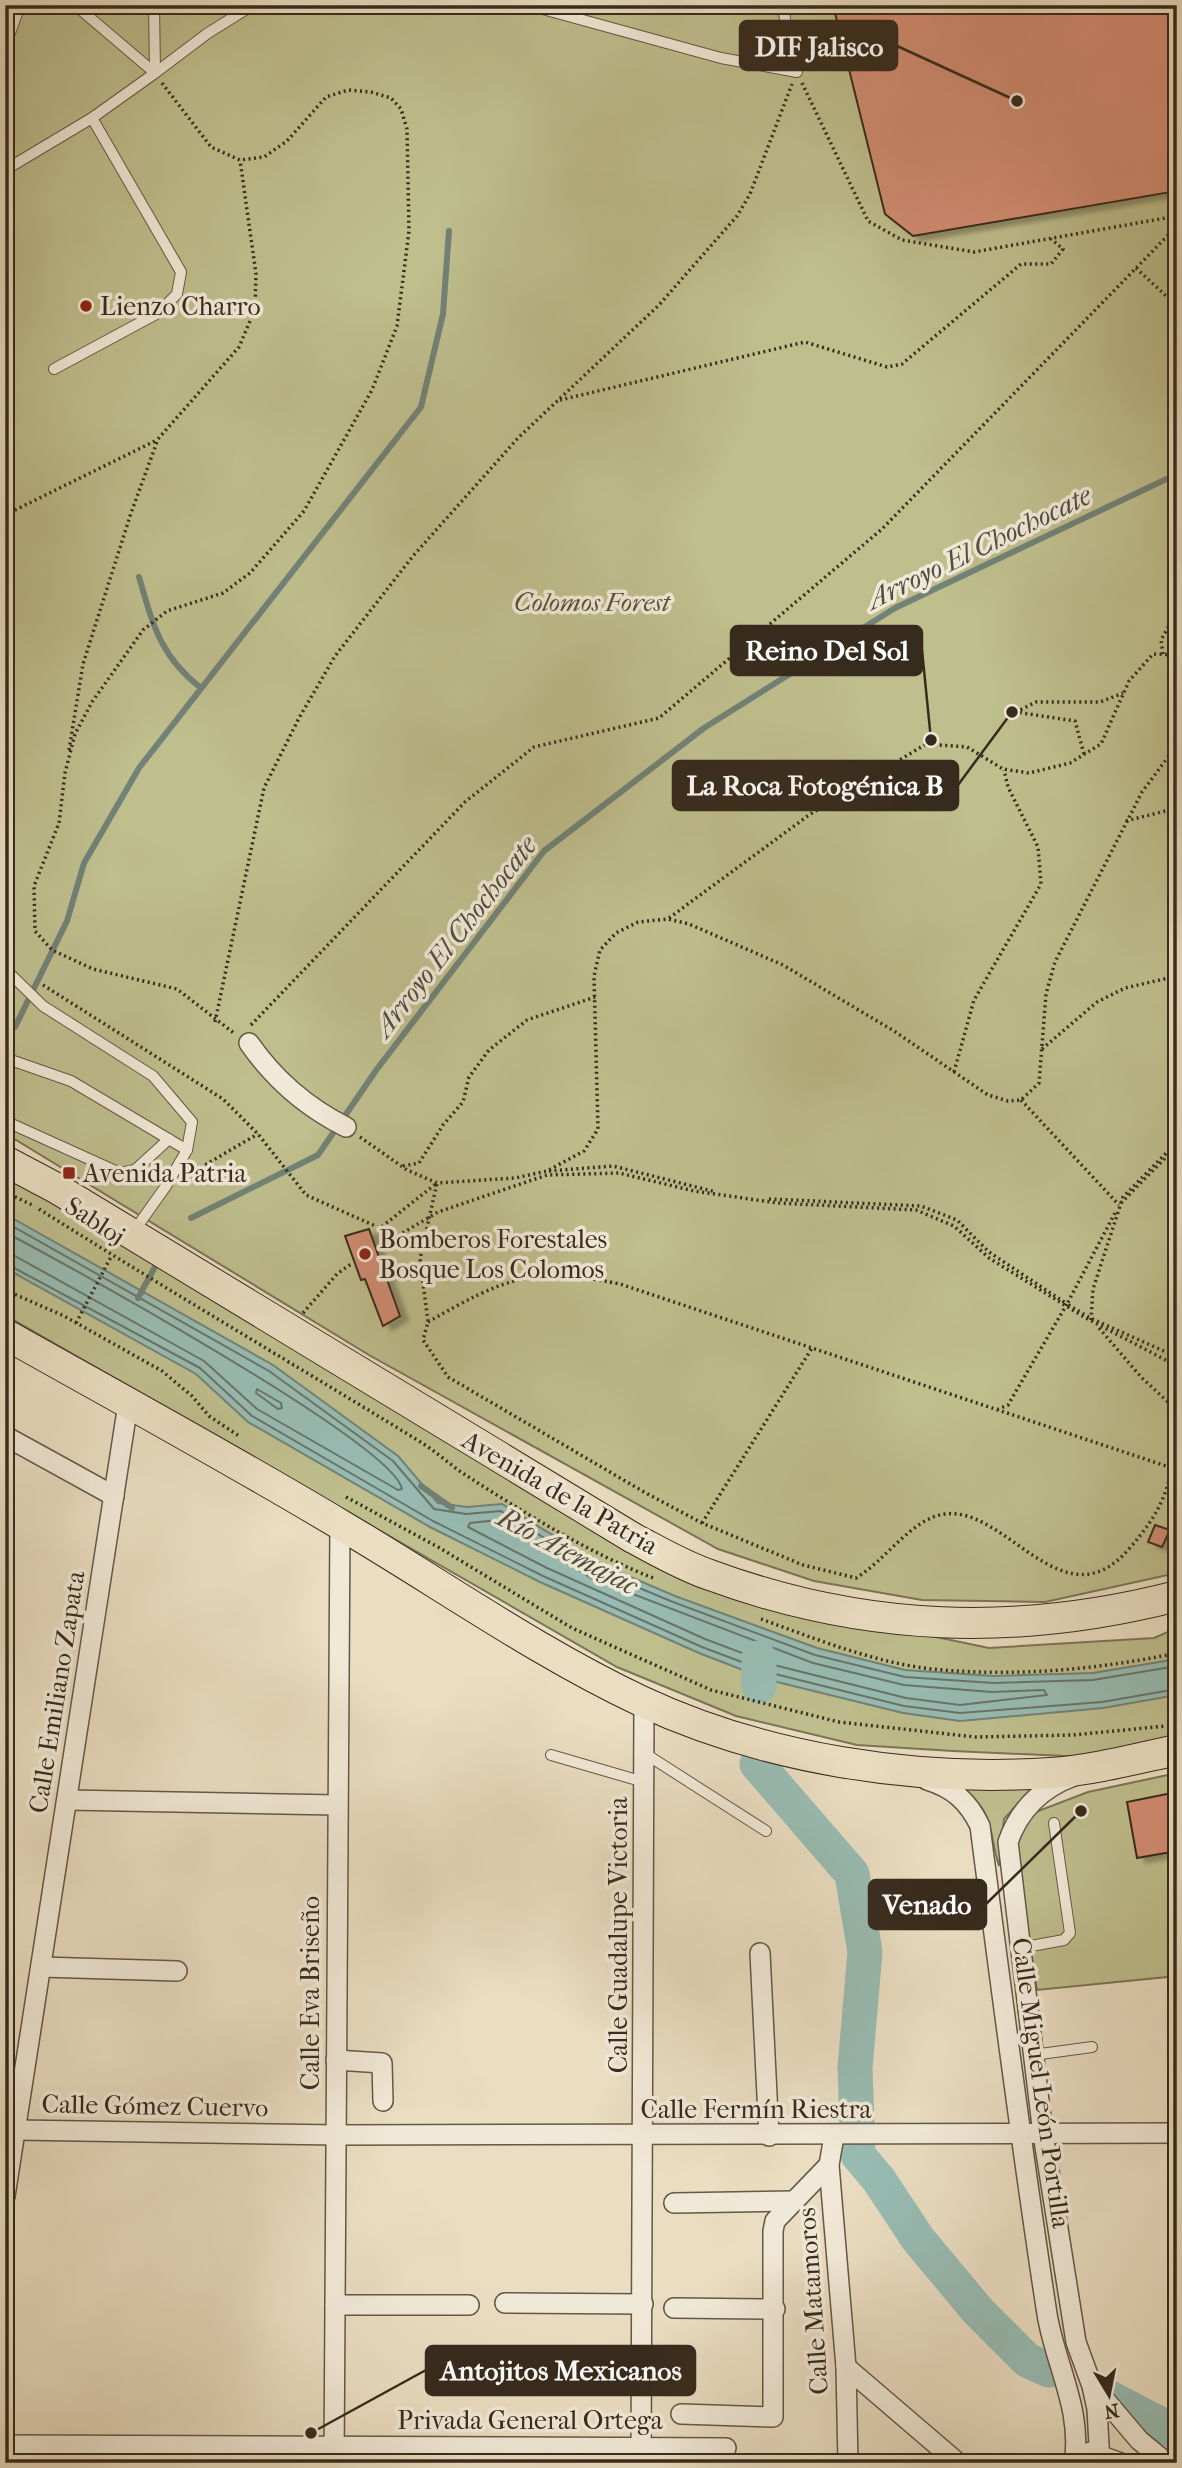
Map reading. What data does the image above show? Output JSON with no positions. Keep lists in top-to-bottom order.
{
  "streets": {
    "main road": ["Avenida de la Patria"],
    "street": [
      "Calle Emiliano Zapata",
      "Calle Guadalupe Victoria",
      "Calle Eva Briseño",
      "Calle Miguel León Portilla",
      "Calle Gómez Cuervo",
      "Calle Fermín Riestra",
      "Calle Matamoros",
      "Privada General Ortega"
    ],
    "path": ["Sabloj"]
  },
  "crossings": [
    ["Sabloj", "Avenida de la Patria"],
    ["Calle Emiliano Zapata", "Calle Gómez Cuervo"],
    ["Calle Guadalupe Victoria", "Calle Fermín Riestra"],
    ["Calle Guadalupe Victoria", "Privada General Ortega"],
    ["Calle Eva Briseño", "Calle Gómez Cuervo"],
    ["Calle Eva Briseño", "Calle Fermín Riestra"],
    ["Calle Eva Briseño", "Privada General Ortega"],
    ["Calle Miguel León Portilla", "Calle Fermín Riestra"],
    ["Calle Gómez Cuervo", "Calle Fermín Riestra"],
    ["Calle Fermín Riestra", "Calle Matamoros"]
  ],
  "water": ["Arroyo El Chochocate", "Río Atemajac"],
  "parks": ["Colomos Forest"],
  "places": {
    "other": [
      "DIF Jalisco",
      "Lienzo Charro",
      "La Roca Fotogénica B",
      "Reino Del Sol",
      "Bomberos Forestales Bosque Los Colomos",
      "Venado",
      "Antojitos Mexicanos"
    ],
    "transit": ["Avenida Patria"]
  },
  "north": "bottom"
}
